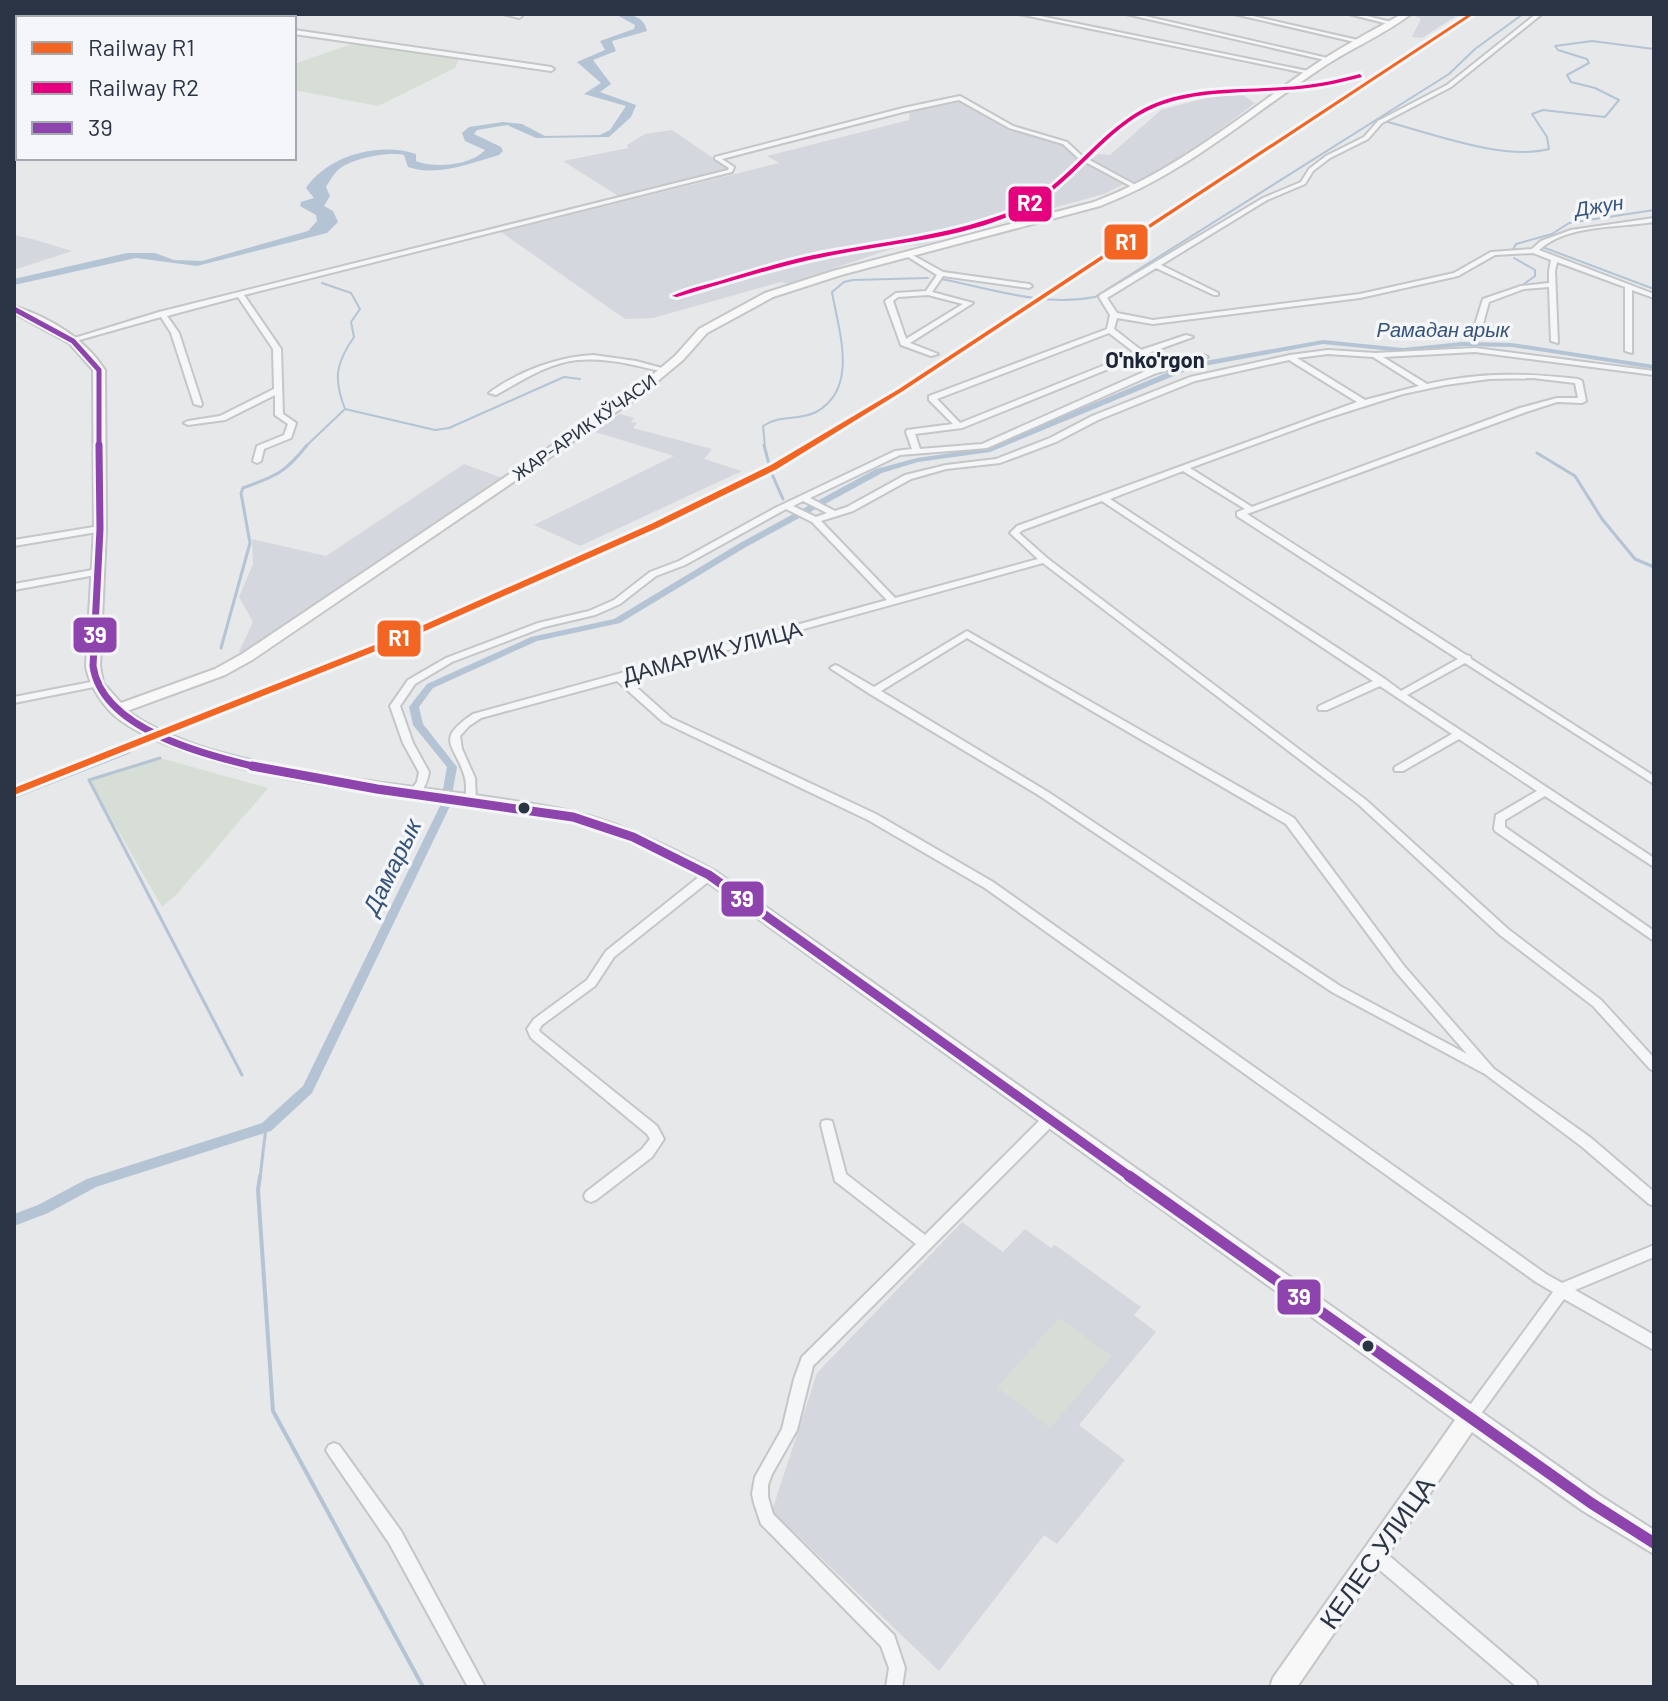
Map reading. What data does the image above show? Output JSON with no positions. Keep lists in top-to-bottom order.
{
  "streets": {
    "main road": ["ЖАР-АРИК КЎЧАСИ", "КЕЛЕС УЛИЦА"],
    "street": ["ДАМАРИК УЛИЦА"]
  },
  "districts": ["O'nko'rgon"],
  "water": ["Джун", "Рамадан арык", "Дамарык"],
  "lines": ["rail line R1", "rail line R2", "transit line 39"],
  "legend": ["Railway R1", "Railway R2", "39"]
}
